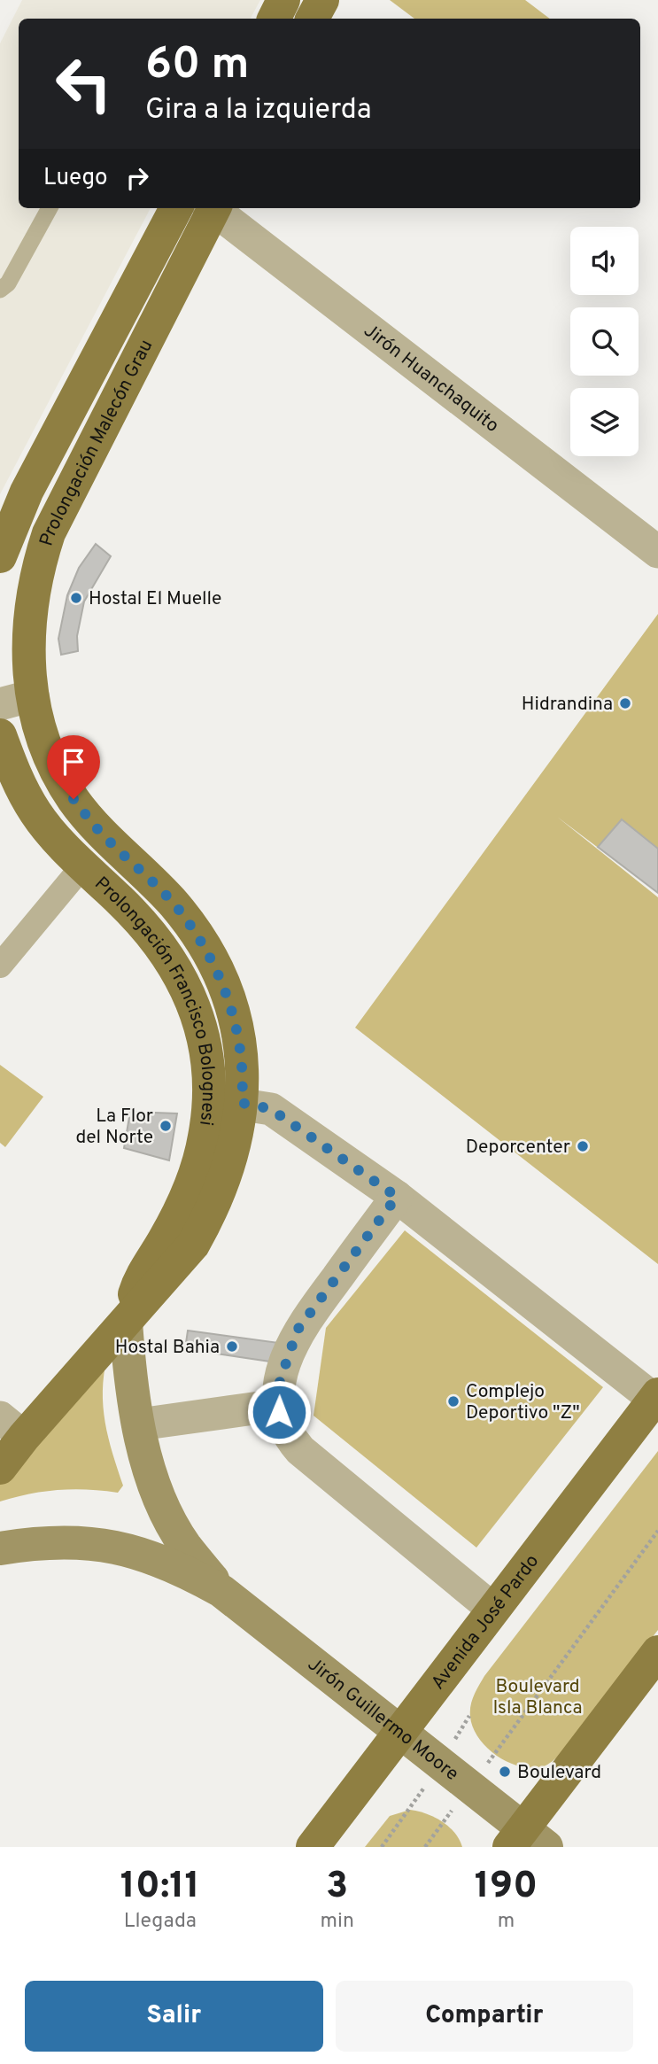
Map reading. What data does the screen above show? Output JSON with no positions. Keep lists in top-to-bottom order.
{
  "streets": {
    "main road": [
      "Prolongación Malecón Grau",
      "Prolongación Francisco Bolognesi",
      "Avenida José Pardo",
      "Jirón Guillermo Moore"
    ],
    "street": ["Jirón Huanchaquito"]
  },
  "crossings": [
    ["Prolongación Malecón Grau", "Prolongación Francisco Bolognesi"],
    ["Prolongación Francisco Bolognesi", "Jirón Guillermo Moore"],
    ["Avenida José Pardo", "Jirón Guillermo Moore"]
  ],
  "parks": ["Boulevard Isla Blanca"],
  "places": [
    "Hostal El Muelle",
    "Hidrandina",
    "La Flor del Norte",
    "Deporcenter",
    "Hostal Bahia",
    "Complejo Deportivo \"Z\"",
    "Boulevard"
  ],
  "page": {
    "turn": ["60 m", "Gira a la izquierda"],
    "then": "Luego",
    "eta": [
      "10:11",
      "Llegada",
      "3",
      "min",
      "190",
      "m"
    ],
    "buttons": ["Salir", "Compartir"]
  }
}
